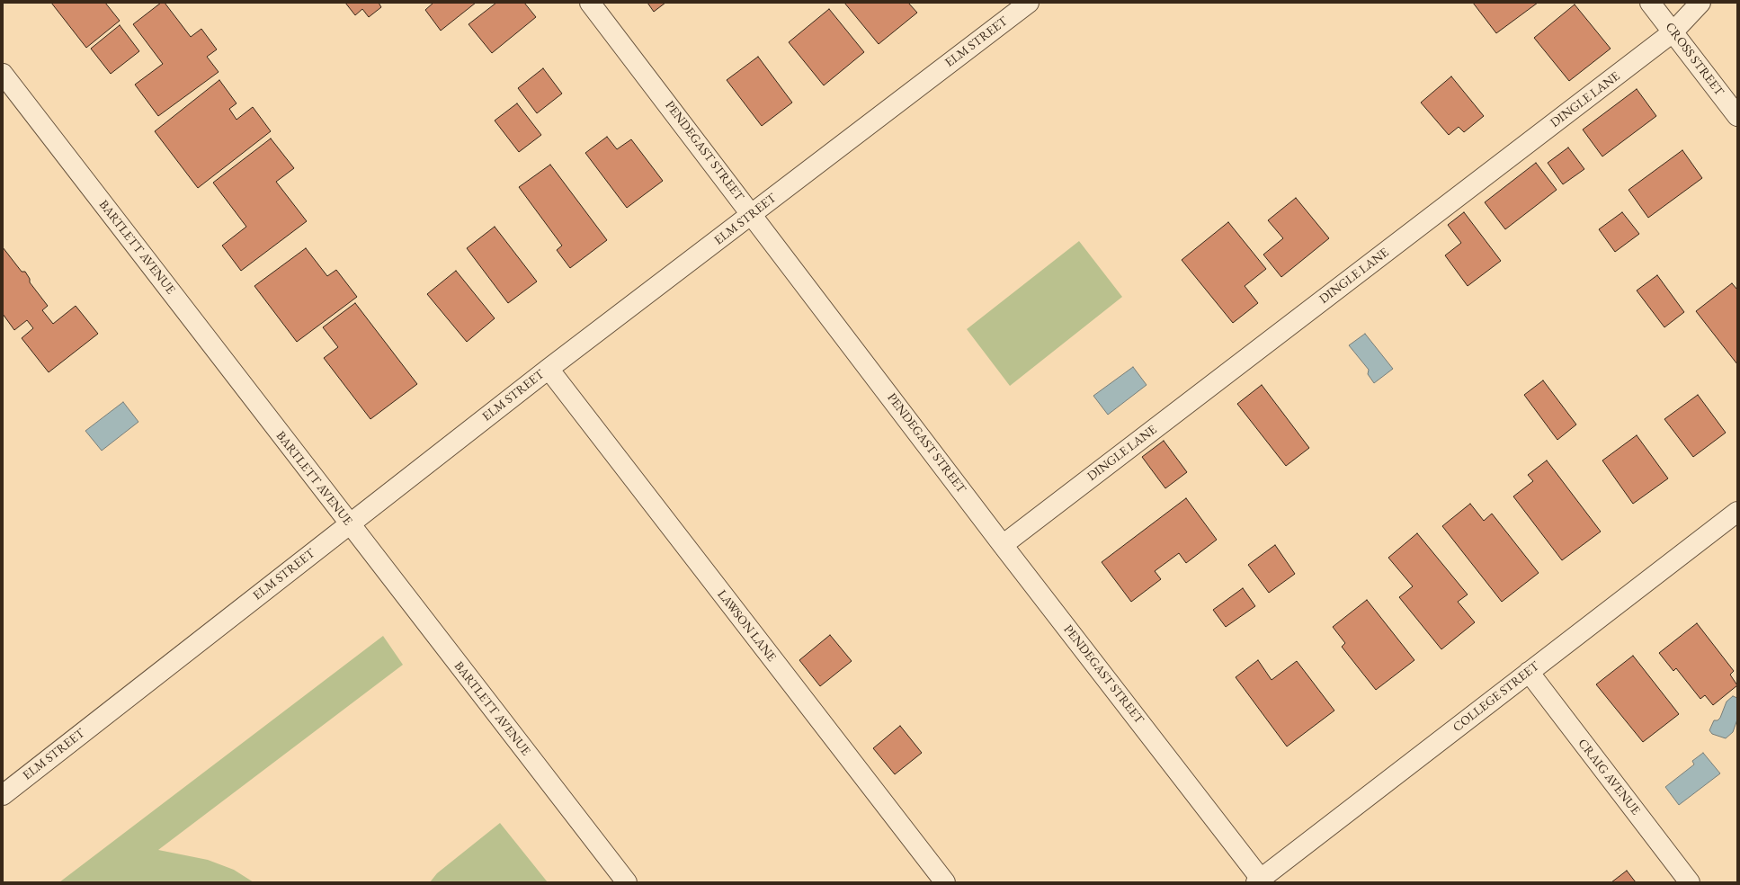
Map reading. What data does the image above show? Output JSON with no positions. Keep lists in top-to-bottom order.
{
  "streets": {
    "street": [
      "ELM STREET",
      "CROSS STREET",
      "DINGLE LANE",
      "PENDEGAST STREET",
      "BARTLETT AVENUE",
      "LAWSON LANE",
      "COLLEGE STREET",
      "CRAIG AVENUE"
    ]
  },
  "crossings": [
    ["ELM STREET", "PENDEGAST STREET"],
    ["ELM STREET", "BARTLETT AVENUE"],
    ["ELM STREET", "LAWSON LANE"],
    ["CROSS STREET", "DINGLE LANE"],
    ["DINGLE LANE", "PENDEGAST STREET"],
    ["PENDEGAST STREET", "COLLEGE STREET"],
    ["COLLEGE STREET", "CRAIG AVENUE"]
  ]
}
